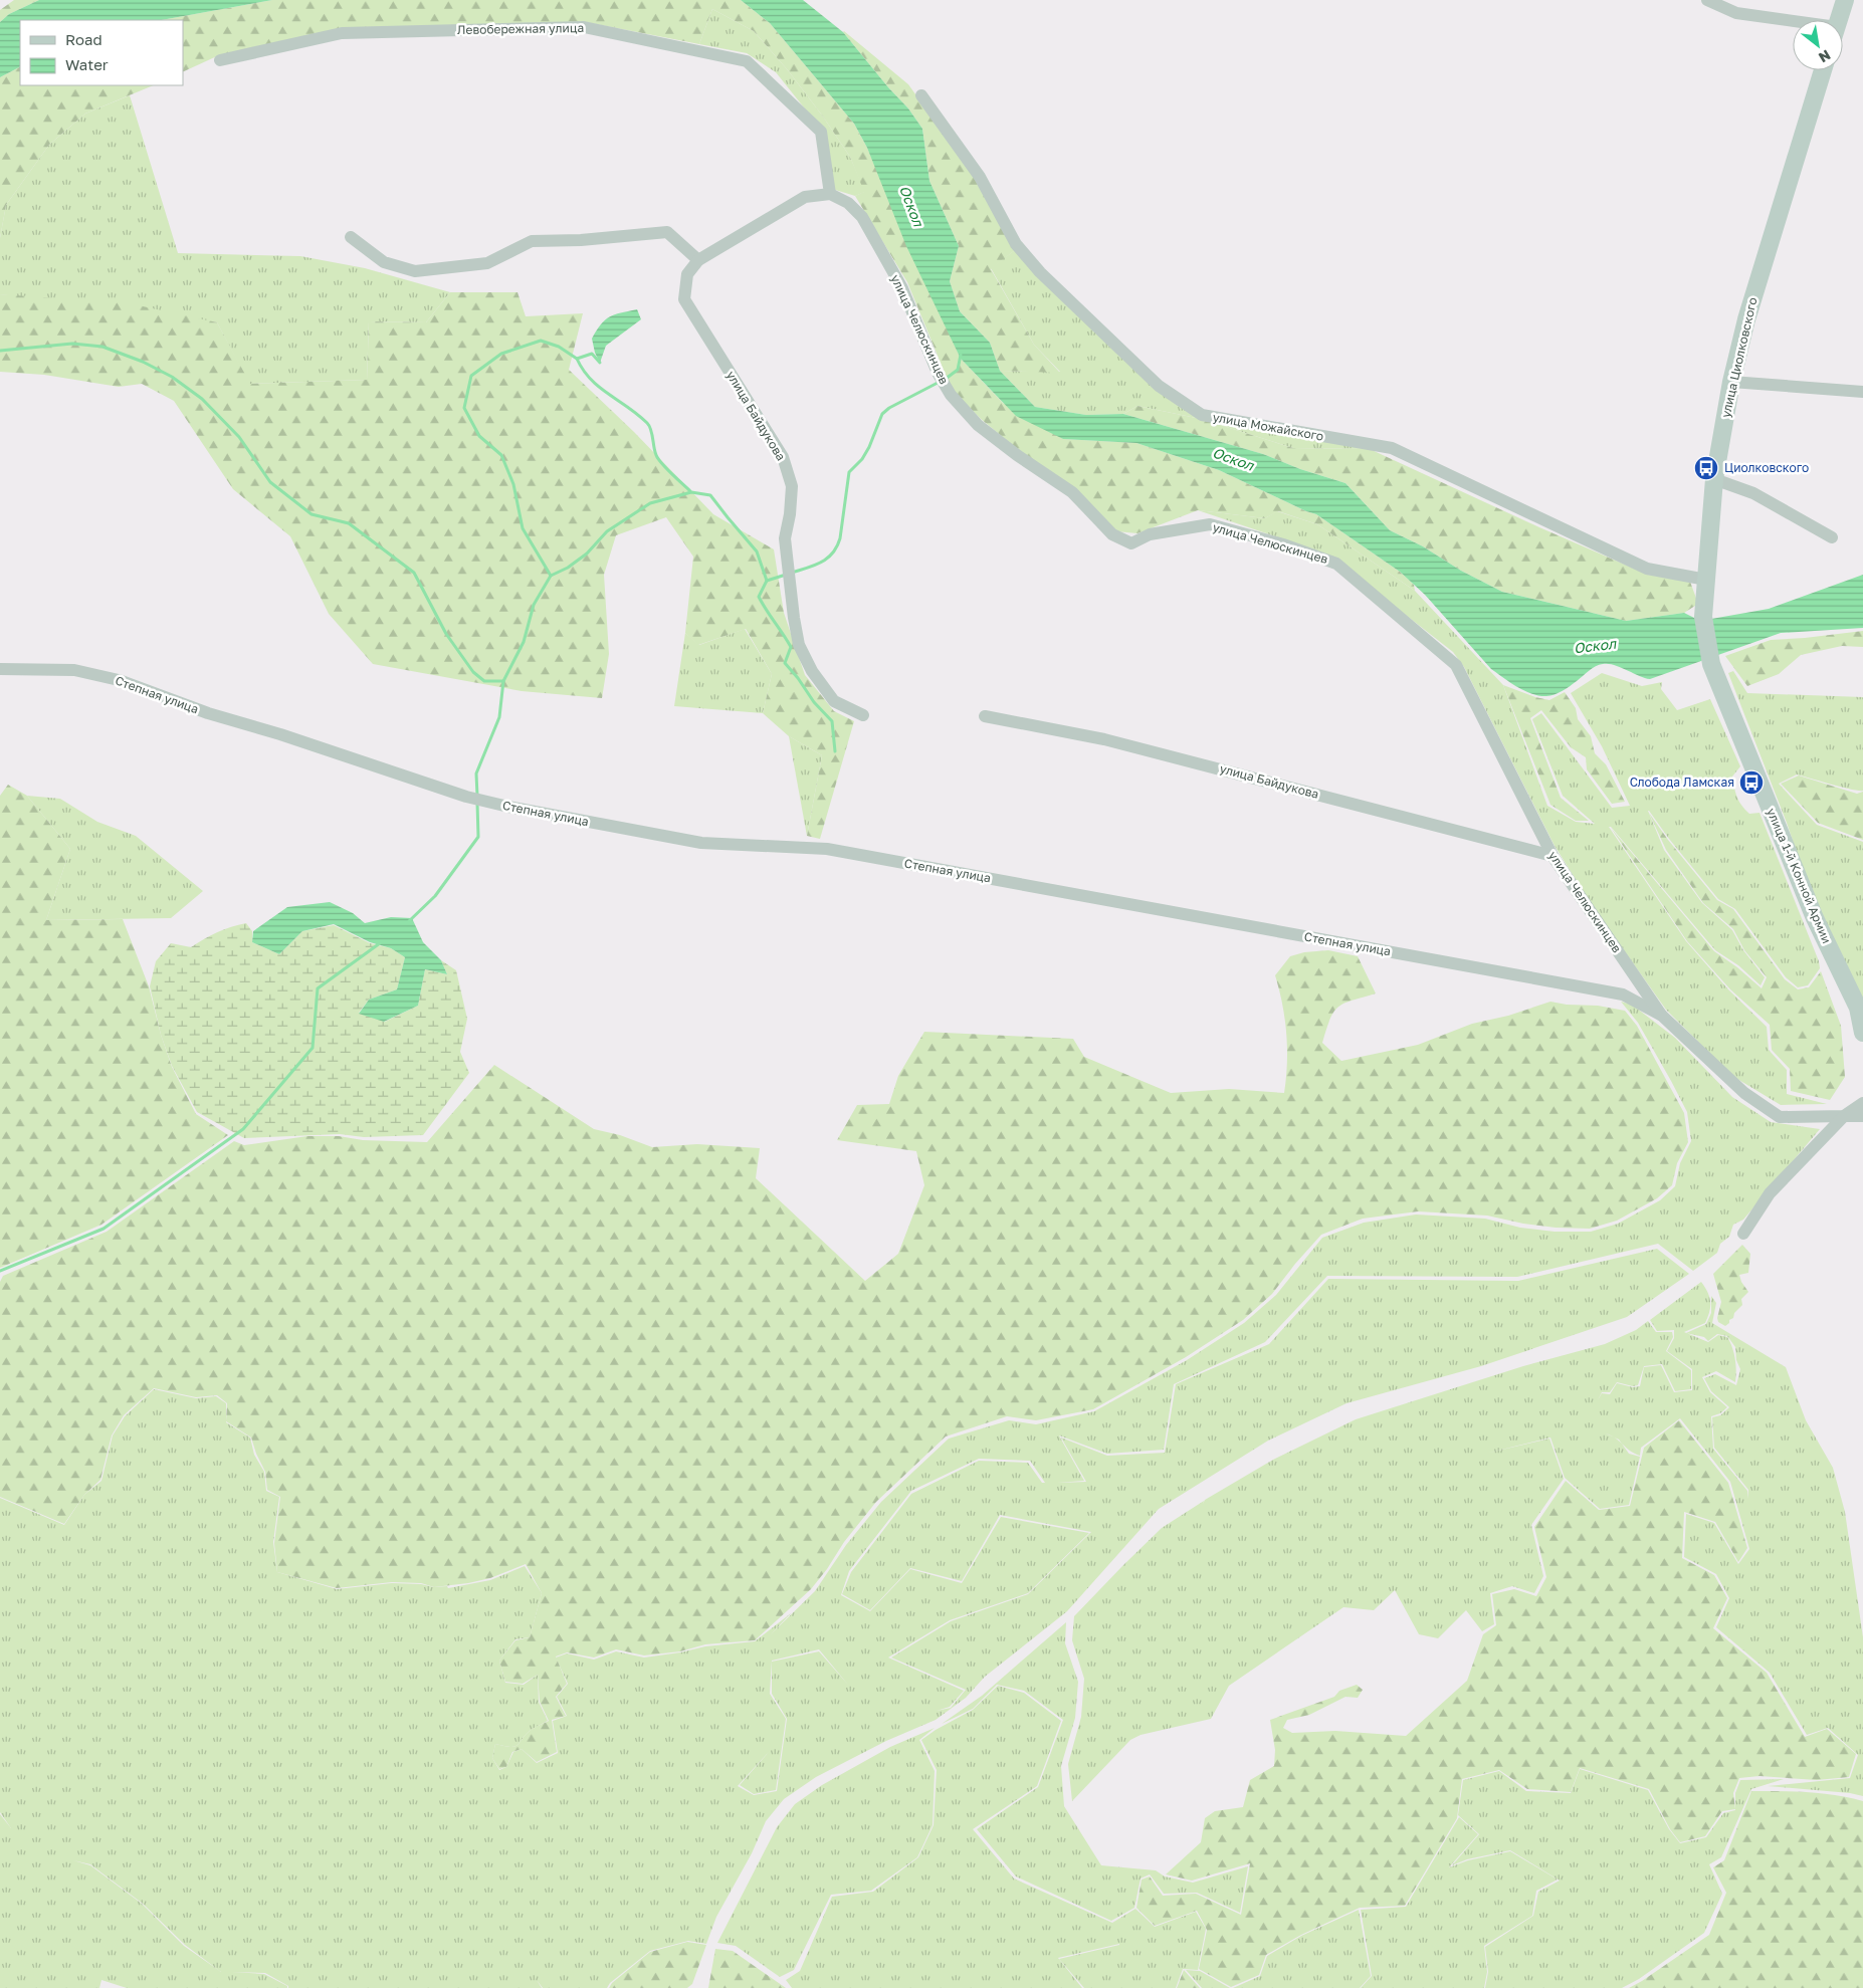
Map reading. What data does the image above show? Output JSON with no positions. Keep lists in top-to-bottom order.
{
  "streets": {
    "main road": ["улица Циолковского", "улица 1-й Конной Армии"],
    "street": [
      "Левобережная улица",
      "улица Челюскинцев",
      "улица Байдукова",
      "улица Можайского",
      "Степная улица"
    ]
  },
  "crossings": [
    ["Левобережная улица", "улица Челюскинцев"],
    ["улица Челюскинцев", "улица Байдукова"],
    ["улица Челюскинцев", "Степная улица"],
    ["улица Циолковского", "улица Можайского"],
    ["улица Циолковского", "улица 1-й Конной Армии"]
  ],
  "water": ["Оскол"],
  "places": {
    "bus stop": ["Циолковского", "Слобода Ламская"]
  },
  "legend": ["Road", "Water"],
  "north": "bottom right"
}
